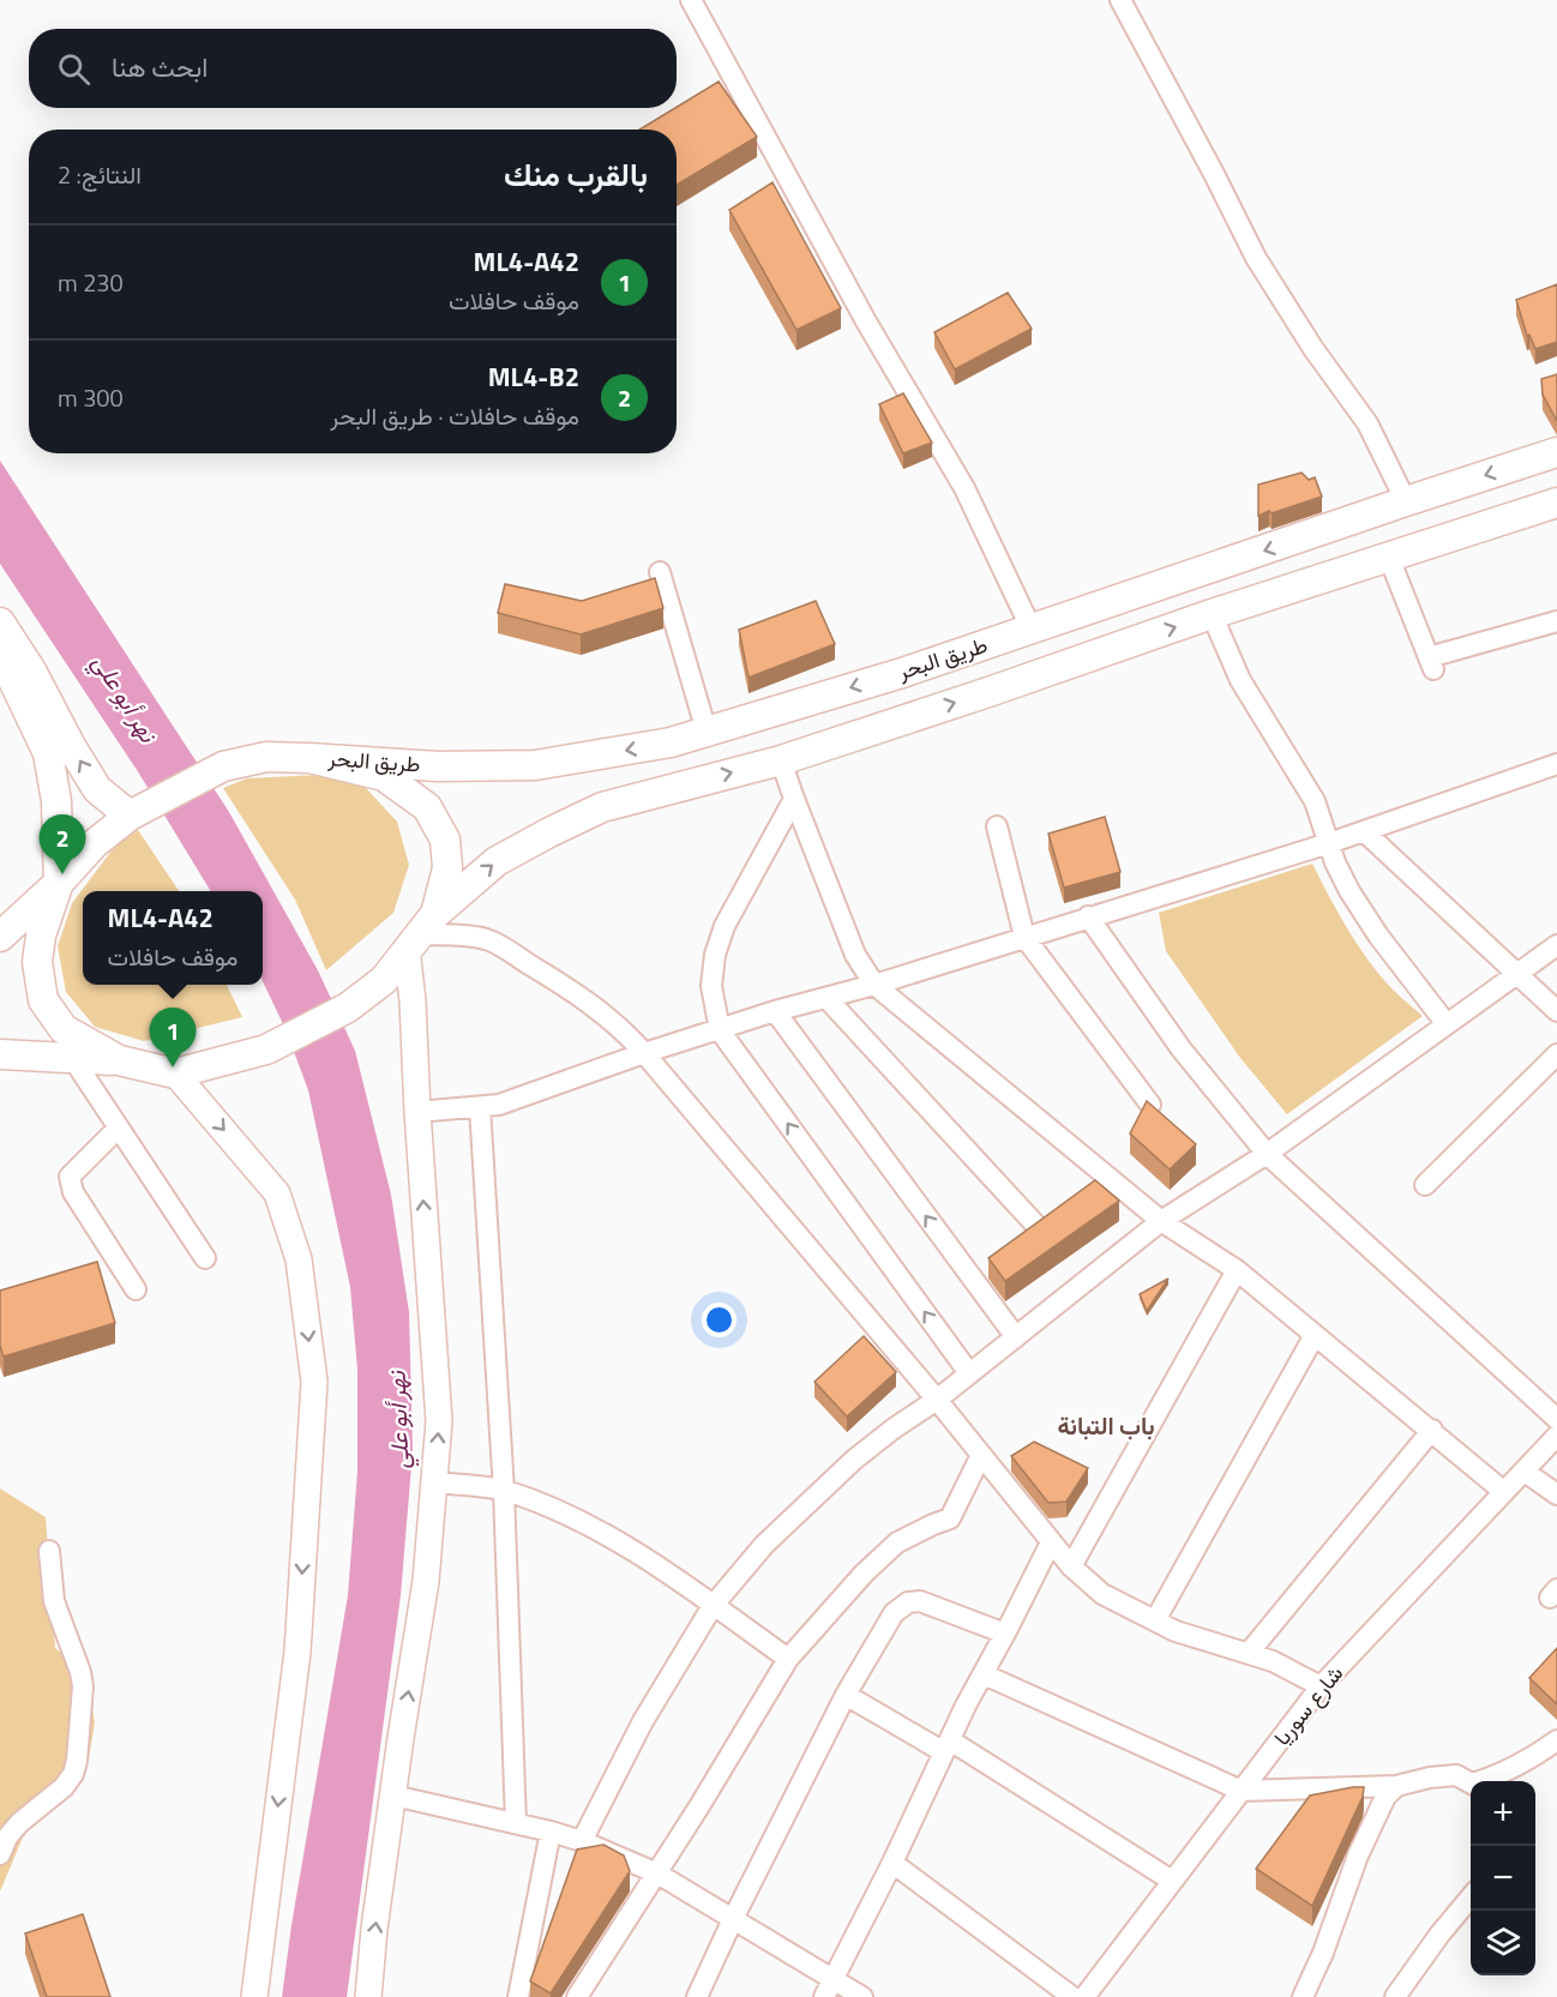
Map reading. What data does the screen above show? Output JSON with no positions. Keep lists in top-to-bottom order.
{
  "streets": {
    "highway": ["طريق البحر"],
    "street": ["شارع سوريا"]
  },
  "districts": ["باب التبانة"],
  "water": ["نهر أبو علي"],
  "page": {
    "search": "ابحث هنا",
    "heading": ["بالقرب منك", "النتائج: 2"],
    "list": [
      {
        "mark": "1",
        "name": "ML4-A42",
        "note": "موقف حافلات",
        "value": "230 m"
      },
      {
        "mark": "2",
        "name": "ML4-B2",
        "note": "موقف حافلات · طريق البحر",
        "value": "300 m"
      }
    ],
    "pins": ["2", "1"],
    "popup": ["ML4-A42", "موقف حافلات"],
    "map_buttons": ["+", "−"]
  }
}
